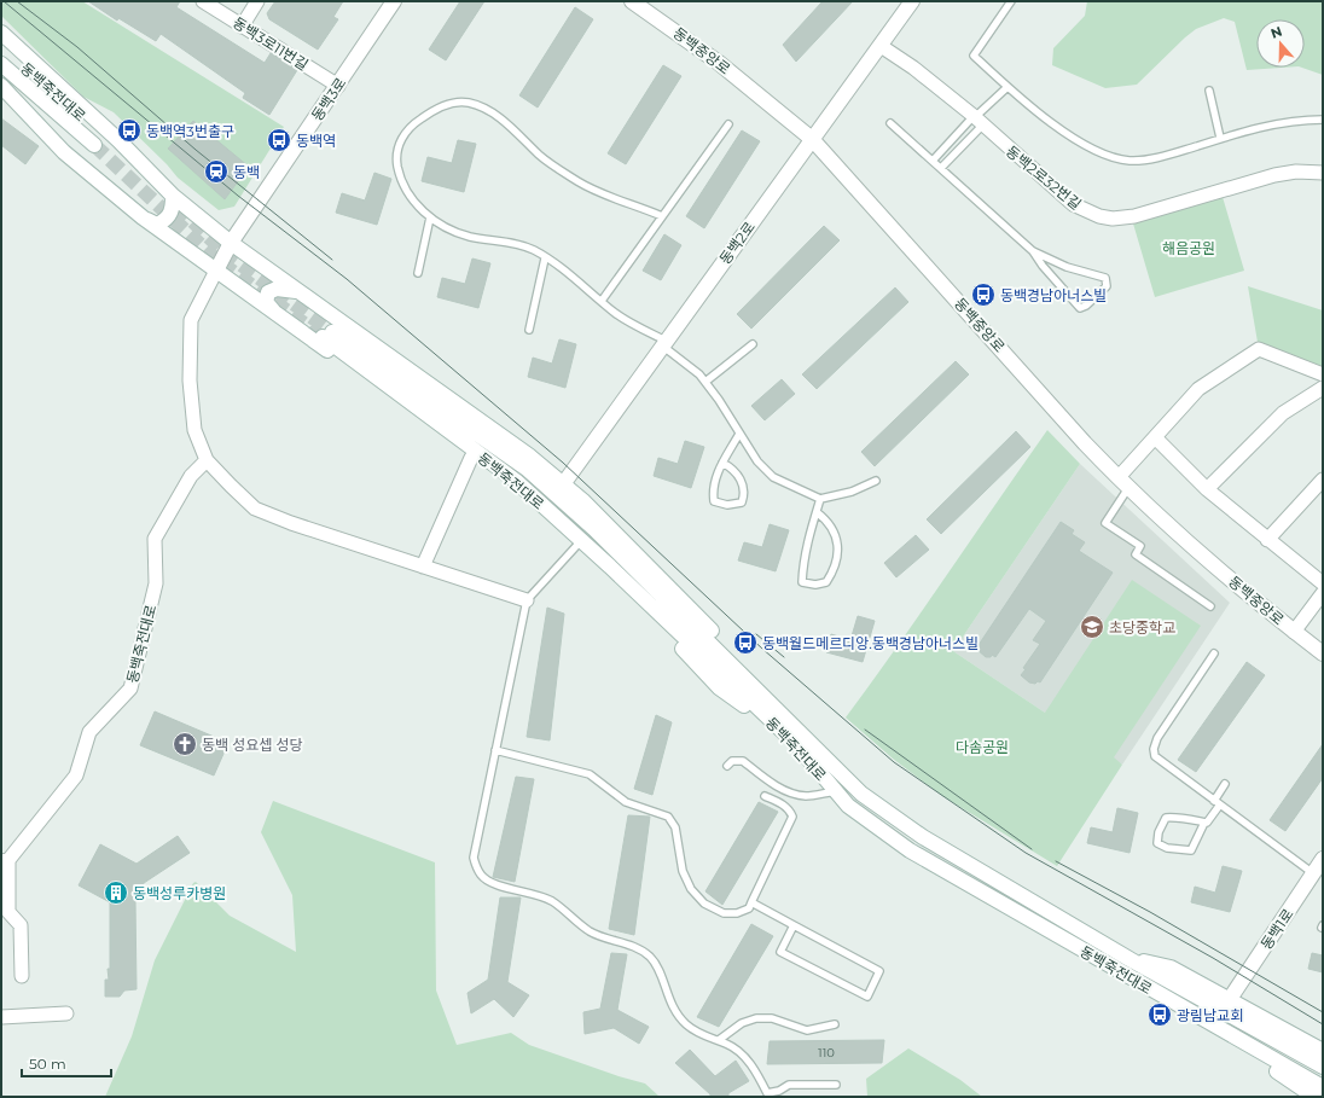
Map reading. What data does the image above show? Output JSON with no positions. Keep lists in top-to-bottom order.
{
  "streets": {
    "main road": [
      "동백중앙로",
      "동백죽전대로",
      "동백3로",
      "동백2로",
      "동백1로"
    ],
    "street": ["동백3로11번길", "동백2로32번길"]
  },
  "crossings": [
    ["동백3로11번길", "동백3로"],
    ["동백중앙로", "동백2로"],
    ["동백2로32번길", "동백2로"]
  ],
  "parks": ["해음공원", "다솜공원"],
  "places": {
    "bus stop": [
      "동백역3번출구",
      "동백역",
      "동백경남아너스빌",
      "동백월드메르디앙.동백경남아너스빌",
      "광림남교회"
    ],
    "station": ["동백"],
    "school or university": ["초당중학교"],
    "church": ["동백 성요셉 성당"],
    "building": ["동백성루카병원"]
  },
  "house_numbers": ["110"],
  "scale_bar": "50 m",
  "north": "top"
}
